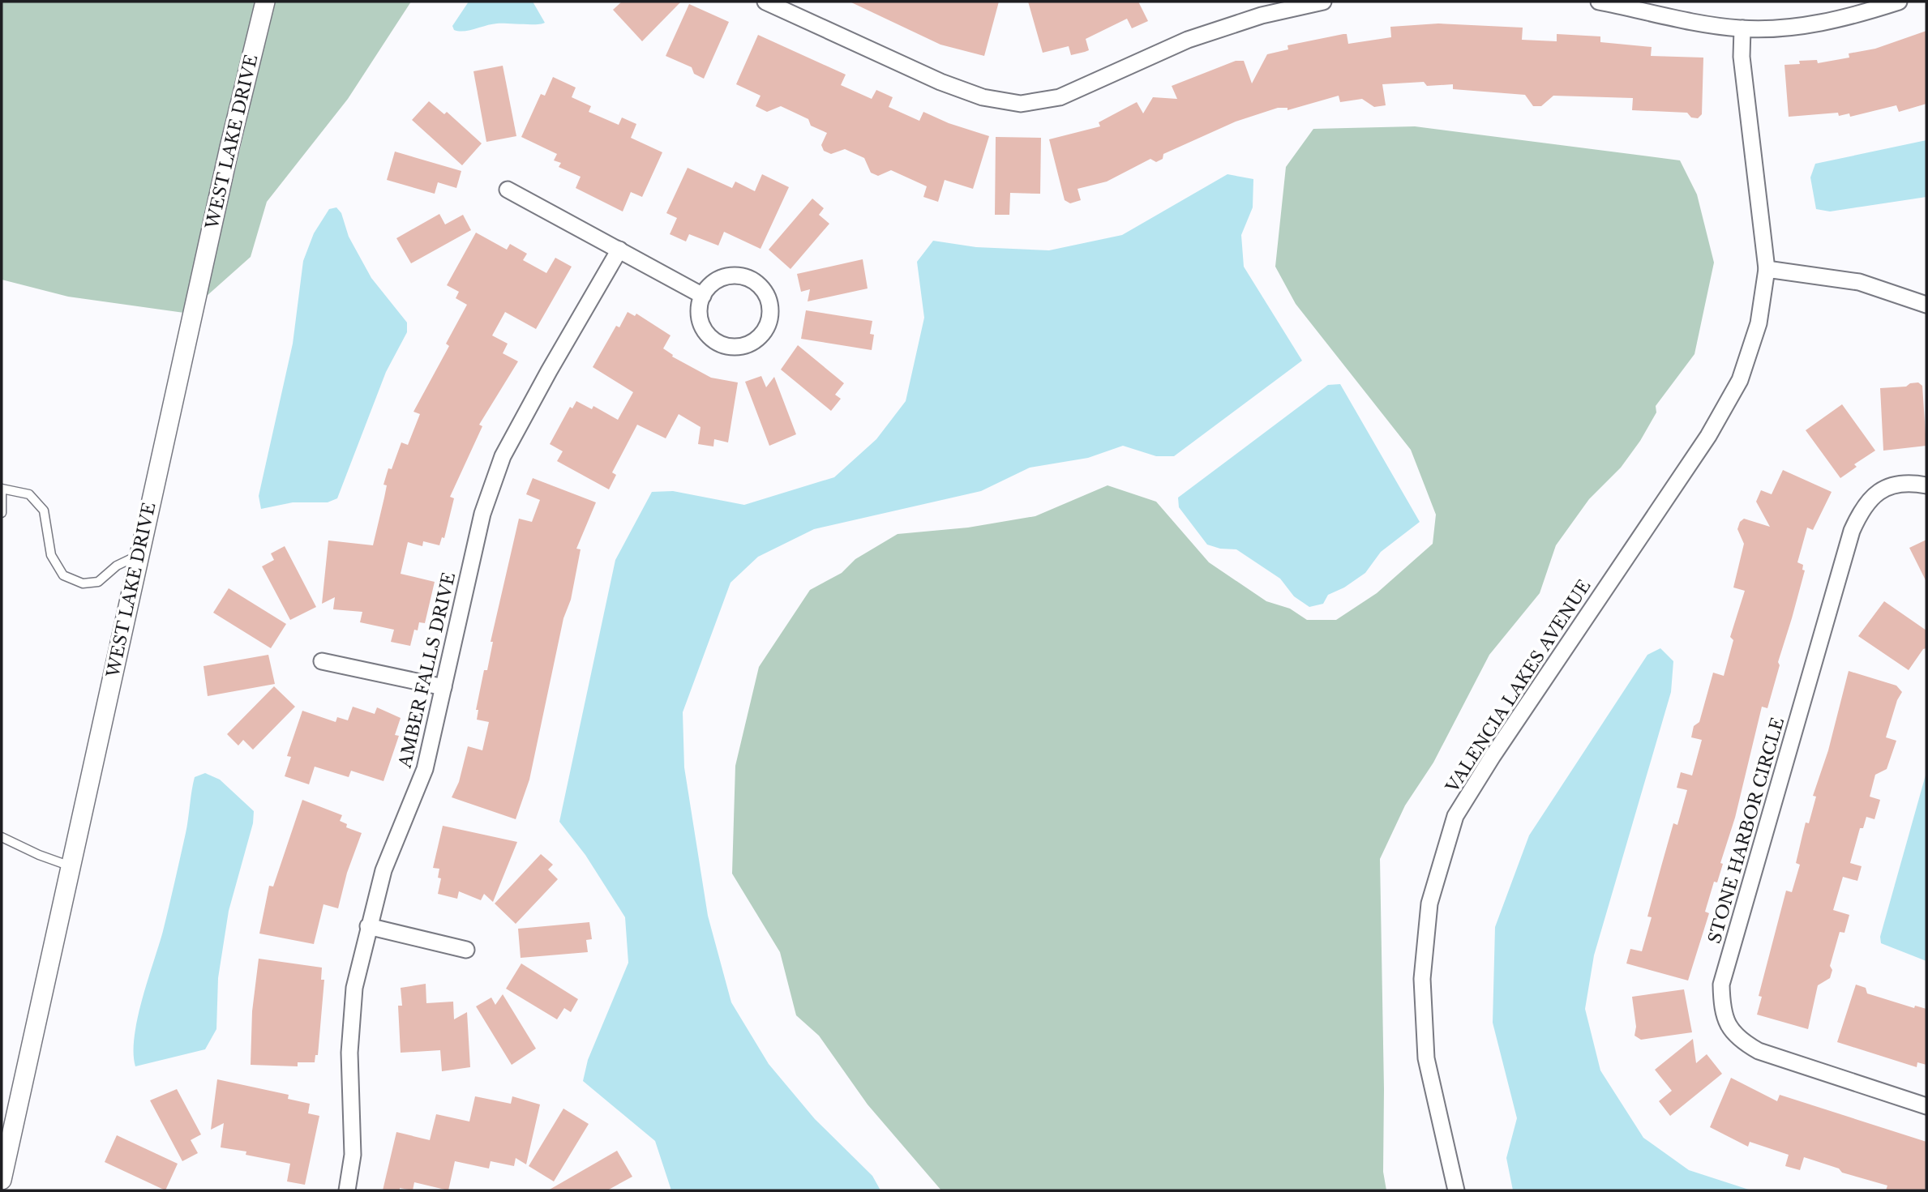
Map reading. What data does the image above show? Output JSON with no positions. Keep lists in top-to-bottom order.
{
  "streets": {
    "street": [
      "WEST LAKE DRIVE",
      "AMBER FALLS DRIVE",
      "VALENCIA LAKES AVENUE",
      "STONE HARBOR CIRCLE"
    ]
  }
}
